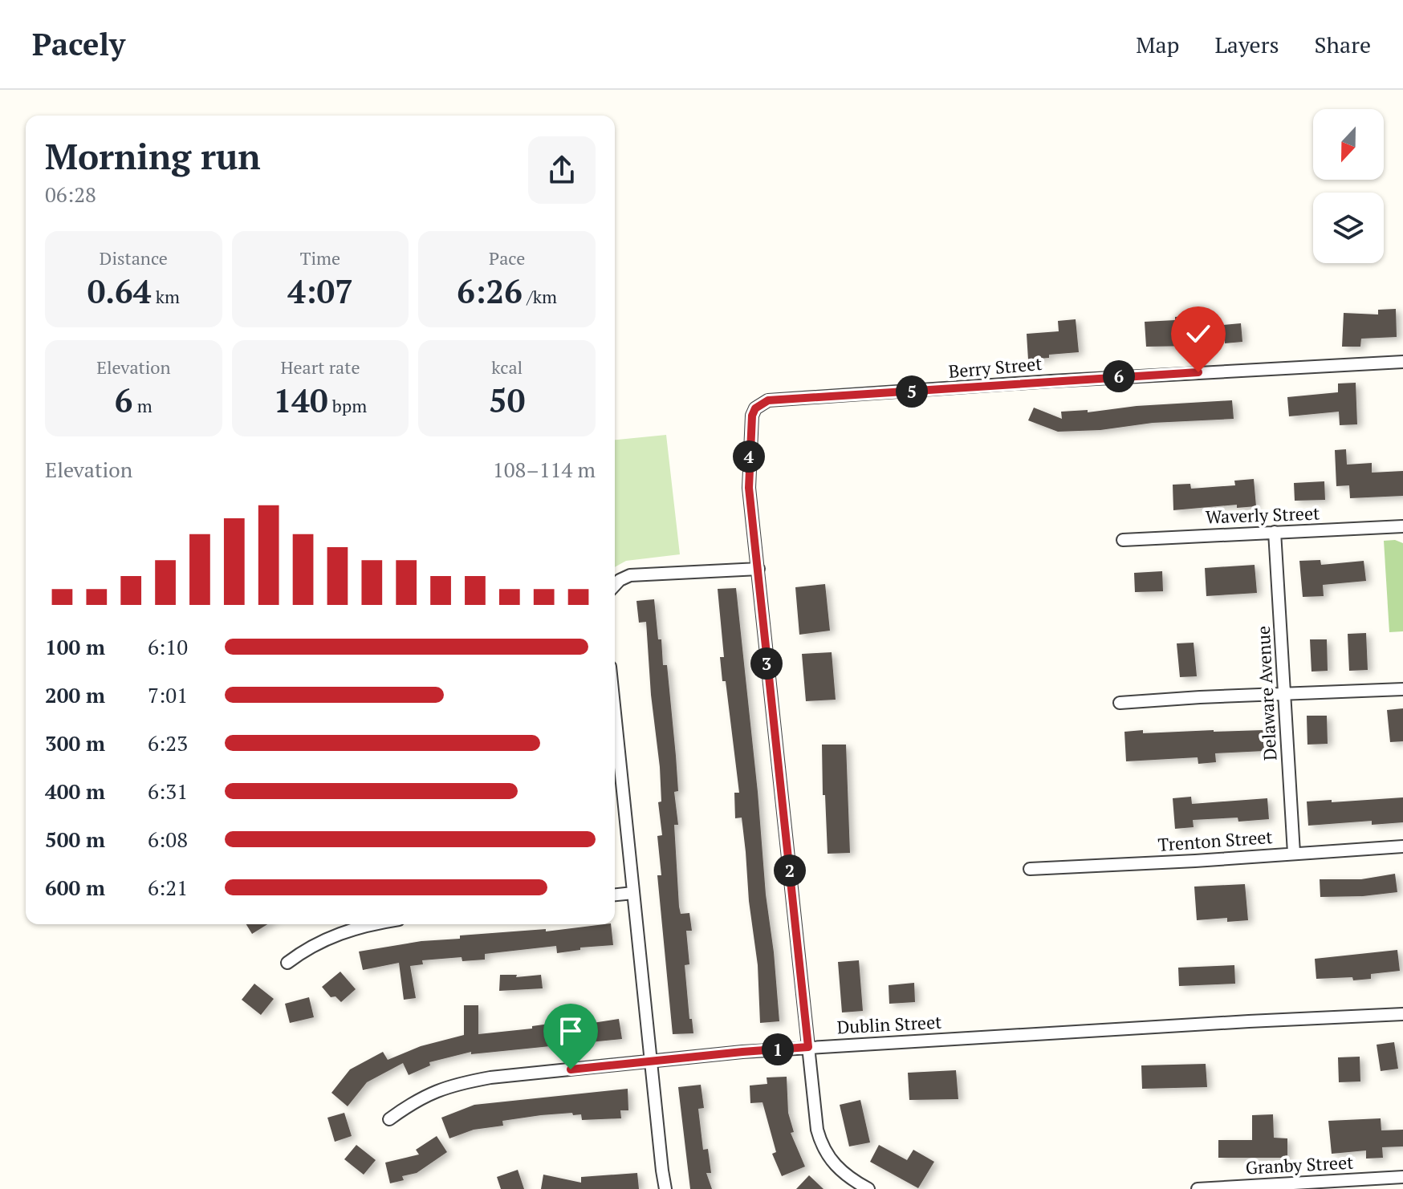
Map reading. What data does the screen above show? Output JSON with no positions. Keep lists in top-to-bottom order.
{
  "streets": {
    "street": [
      "Berry Street",
      "Waverly Street",
      "Delaware Avenue",
      "Trenton Street",
      "Dublin Street",
      "Granby Street"
    ]
  },
  "crossings": [
    ["Berry Street", "Dublin Street"],
    ["Waverly Street", "Delaware Avenue"],
    ["Delaware Avenue", "Trenton Street"]
  ],
  "north": "bottom",
  "page": {
    "header": "Pacely",
    "nav": ["Map", "Layers", "Share"],
    "heading": ["Morning run", "06:28"],
    "stats": [
      ["Distance", "0.64 km"],
      ["Time", "4:07"],
      ["Pace", "6:26 /km"],
      ["Elevation", "6 m"],
      ["Heart rate", "140 bpm"],
      ["kcal", "50"]
    ],
    "pins": [
      "6",
      "5",
      "4",
      "3",
      "2",
      "1"
    ],
    "chart": ["Elevation", "108–114 m"],
    "list": [
      {
        "name": "100 m",
        "note": "6:10"
      },
      {
        "name": "200 m",
        "note": "7:01"
      },
      {
        "name": "300 m",
        "note": "6:23"
      },
      {
        "name": "400 m",
        "note": "6:31"
      },
      {
        "name": "500 m",
        "note": "6:08"
      },
      {
        "name": "600 m",
        "note": "6:21"
      }
    ]
  }
}
